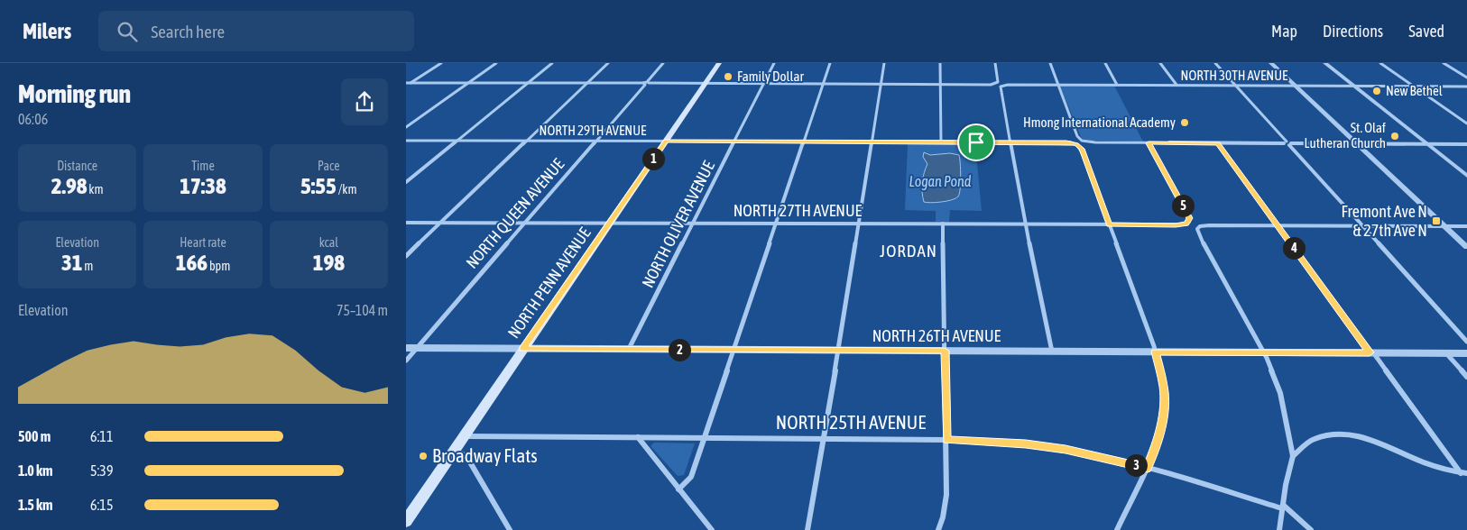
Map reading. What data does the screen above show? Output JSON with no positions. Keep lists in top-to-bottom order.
{
  "streets": {
    "main road": ["NORTH PENN AVENUE"],
    "street": [
      "NORTH 30TH AVENUE",
      "NORTH 29TH AVENUE",
      "NORTH 27TH AVENUE",
      "NORTH QUEEN AVENUE",
      "NORTH OLIVER AVENUE",
      "NORTH 26TH AVENUE",
      "NORTH 25TH AVENUE"
    ]
  },
  "crossings": [
    ["NORTH 30TH AVENUE", "NORTH 29TH AVENUE"],
    ["NORTH 29TH AVENUE", "NORTH 27TH AVENUE"],
    ["NORTH 29TH AVENUE", "NORTH QUEEN AVENUE"],
    ["NORTH 29TH AVENUE", "NORTH OLIVER AVENUE"],
    ["NORTH 29TH AVENUE", "NORTH PENN AVENUE"],
    ["NORTH 27TH AVENUE", "NORTH QUEEN AVENUE"],
    ["NORTH 27TH AVENUE", "NORTH OLIVER AVENUE"],
    ["NORTH 27TH AVENUE", "NORTH PENN AVENUE"],
    ["NORTH QUEEN AVENUE", "NORTH 26TH AVENUE"],
    ["NORTH OLIVER AVENUE", "NORTH 26TH AVENUE"],
    ["NORTH PENN AVENUE", "NORTH 26TH AVENUE"],
    ["NORTH PENN AVENUE", "NORTH 25TH AVENUE"]
  ],
  "districts": ["JORDAN"],
  "water": ["Logan Pond"],
  "places": {
    "other": [
      "Family Dollar",
      "New Bethel",
      "Hmong International Academy",
      "St. Olaf Lutheran Church",
      "Broadway Flats"
    ],
    "transit": ["Fremont Ave N & 27th Ave N"]
  },
  "page": {
    "header": "Milers",
    "search": "Search here",
    "nav": ["Map", "Directions", "Saved"],
    "heading": ["Morning run", "06:06"],
    "stats": [
      ["Distance", "2.98 km"],
      ["Time", "17:38"],
      ["Pace", "5:55 /km"],
      ["Elevation", "31 m"],
      ["Heart rate", "166 bpm"],
      ["kcal", "198"]
    ],
    "pins": [
      "1",
      "5",
      "4",
      "2",
      "3"
    ],
    "chart": ["Elevation", "75–104 m"],
    "list": [
      {
        "name": "500 m",
        "note": "6:11"
      },
      {
        "name": "1.0 km",
        "note": "5:39"
      },
      {
        "name": "1.5 km",
        "note": "6:15"
      }
    ]
  }
}
